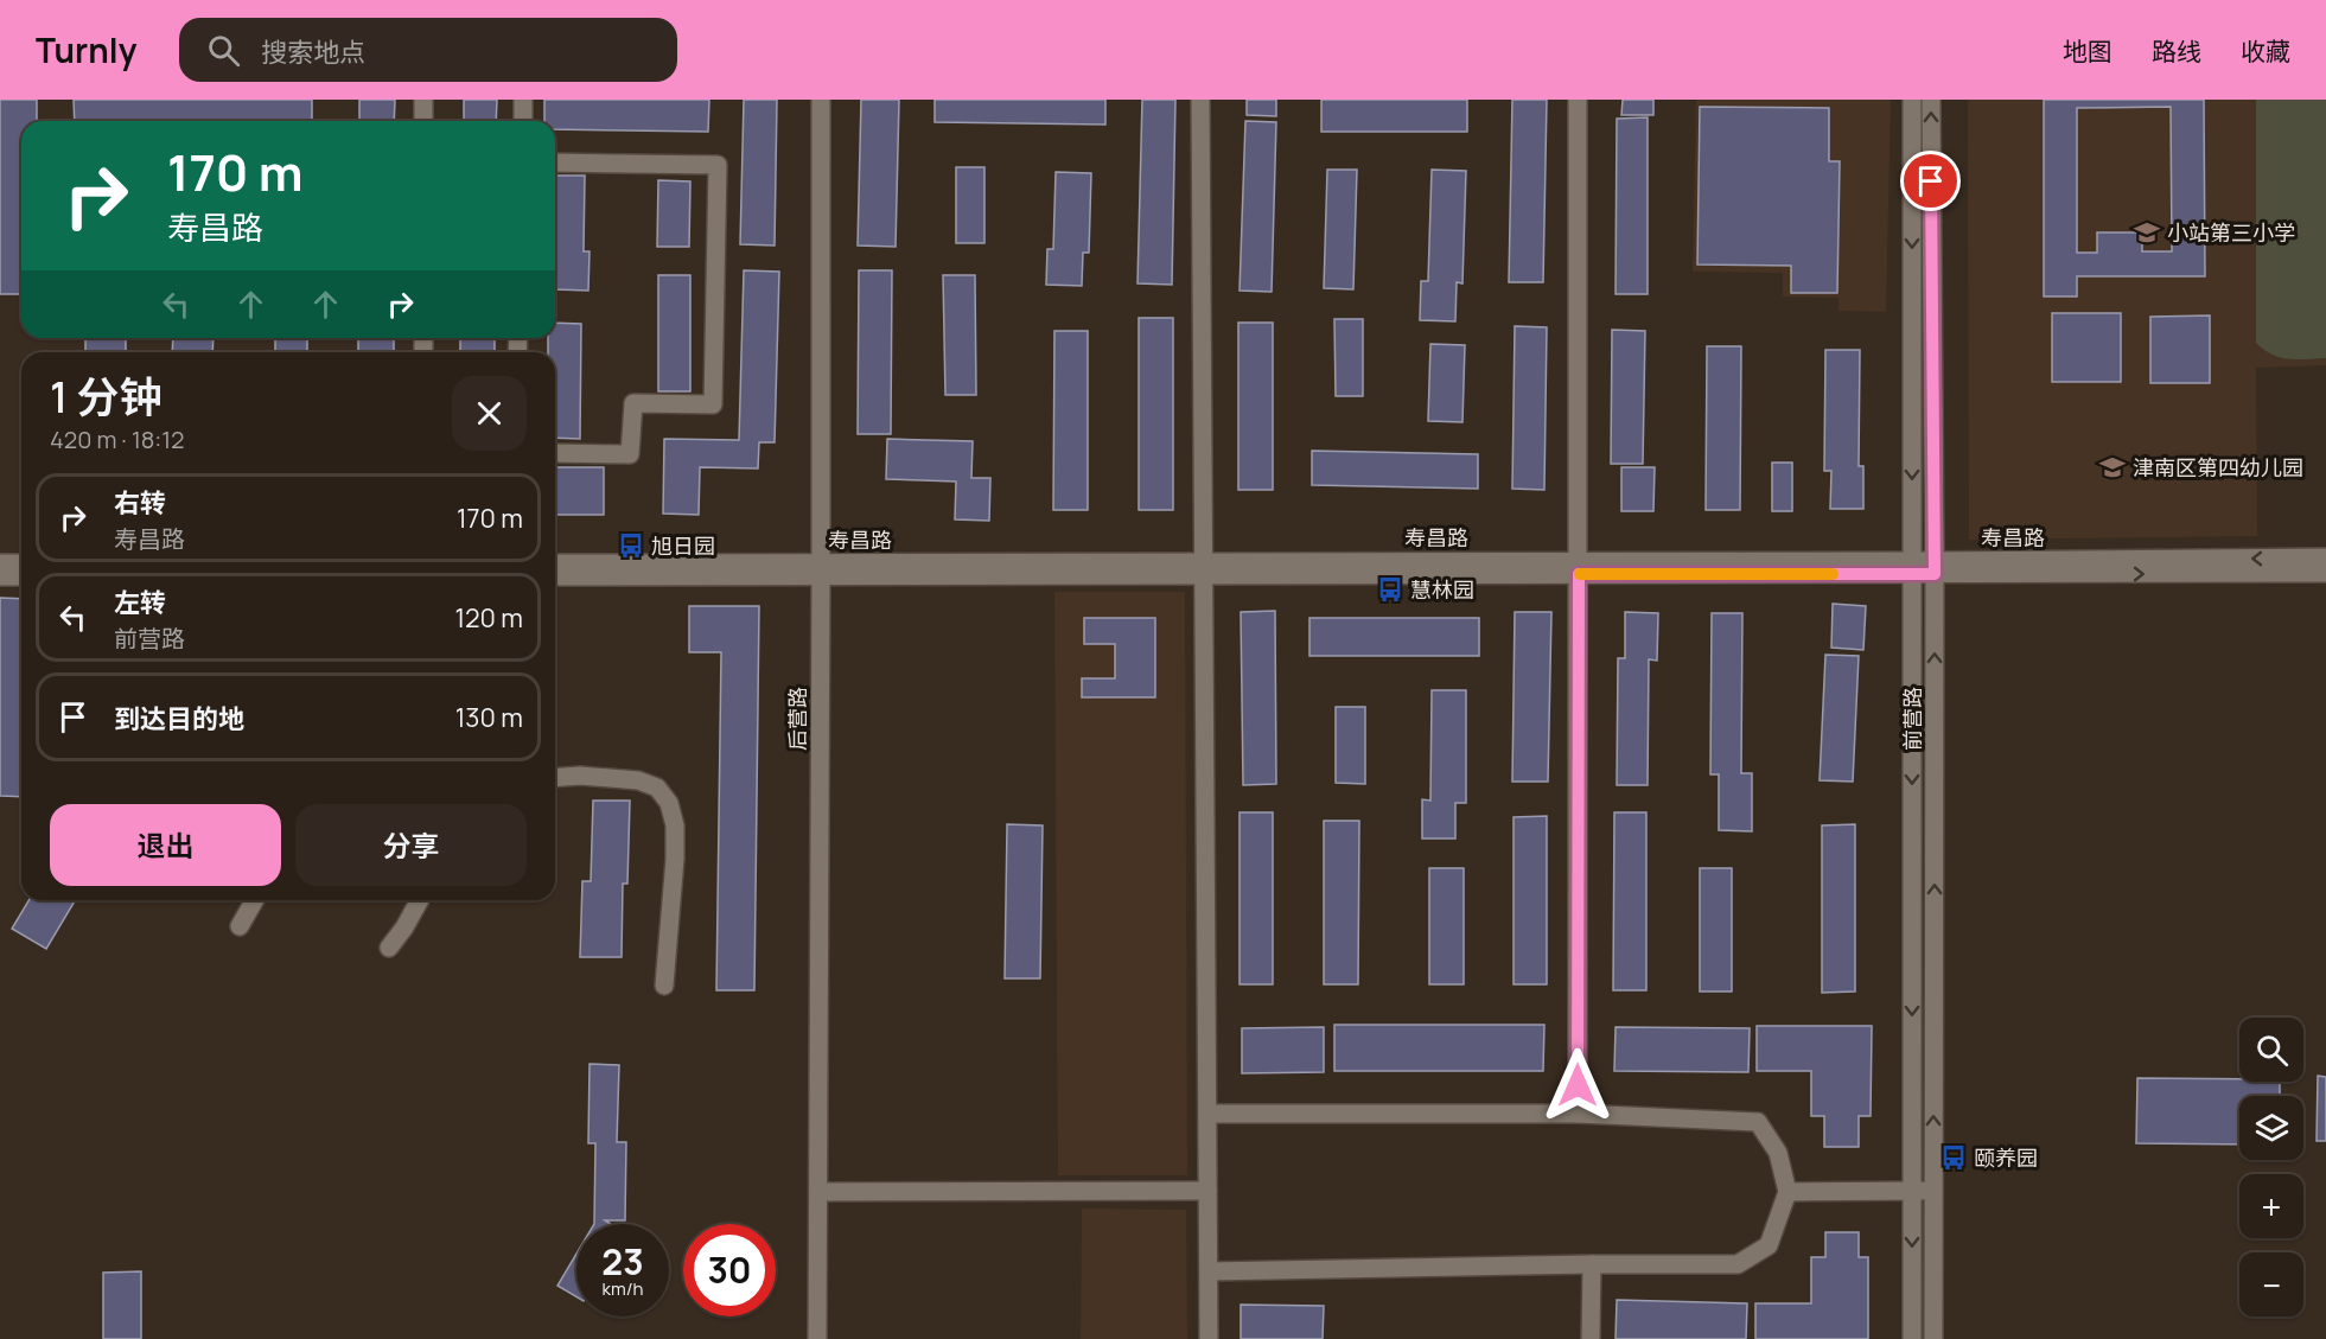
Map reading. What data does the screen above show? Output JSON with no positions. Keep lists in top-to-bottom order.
{
  "streets": {
    "street": ["寿昌路", "后营路", "前营路"]
  },
  "crossings": [
    ["寿昌路", "后营路"],
    ["寿昌路", "前营路"]
  ],
  "places": {
    "school or university": ["小站第三小学", "津南区第四幼儿园"],
    "bus stop": ["旭日园", "慧林园", "颐养园"]
  },
  "page": {
    "header": "Turnly",
    "search": "搜索地点",
    "nav": ["地图", "路线", "收藏"],
    "turn": ["170 m", "寿昌路"],
    "heading": ["1 分钟", "420 m · 18:12"],
    "list": [
      {
        "name": "右转",
        "note": "寿昌路",
        "value": "170 m"
      },
      {
        "name": "左转",
        "note": "前营路",
        "value": "120 m"
      },
      {
        "name": "到达目的地",
        "value": "130 m"
      }
    ],
    "buttons": ["退出", "分享"],
    "map_buttons": ["+", "−"],
    "speed": "23 km/h",
    "limit": "30"
  }
}
